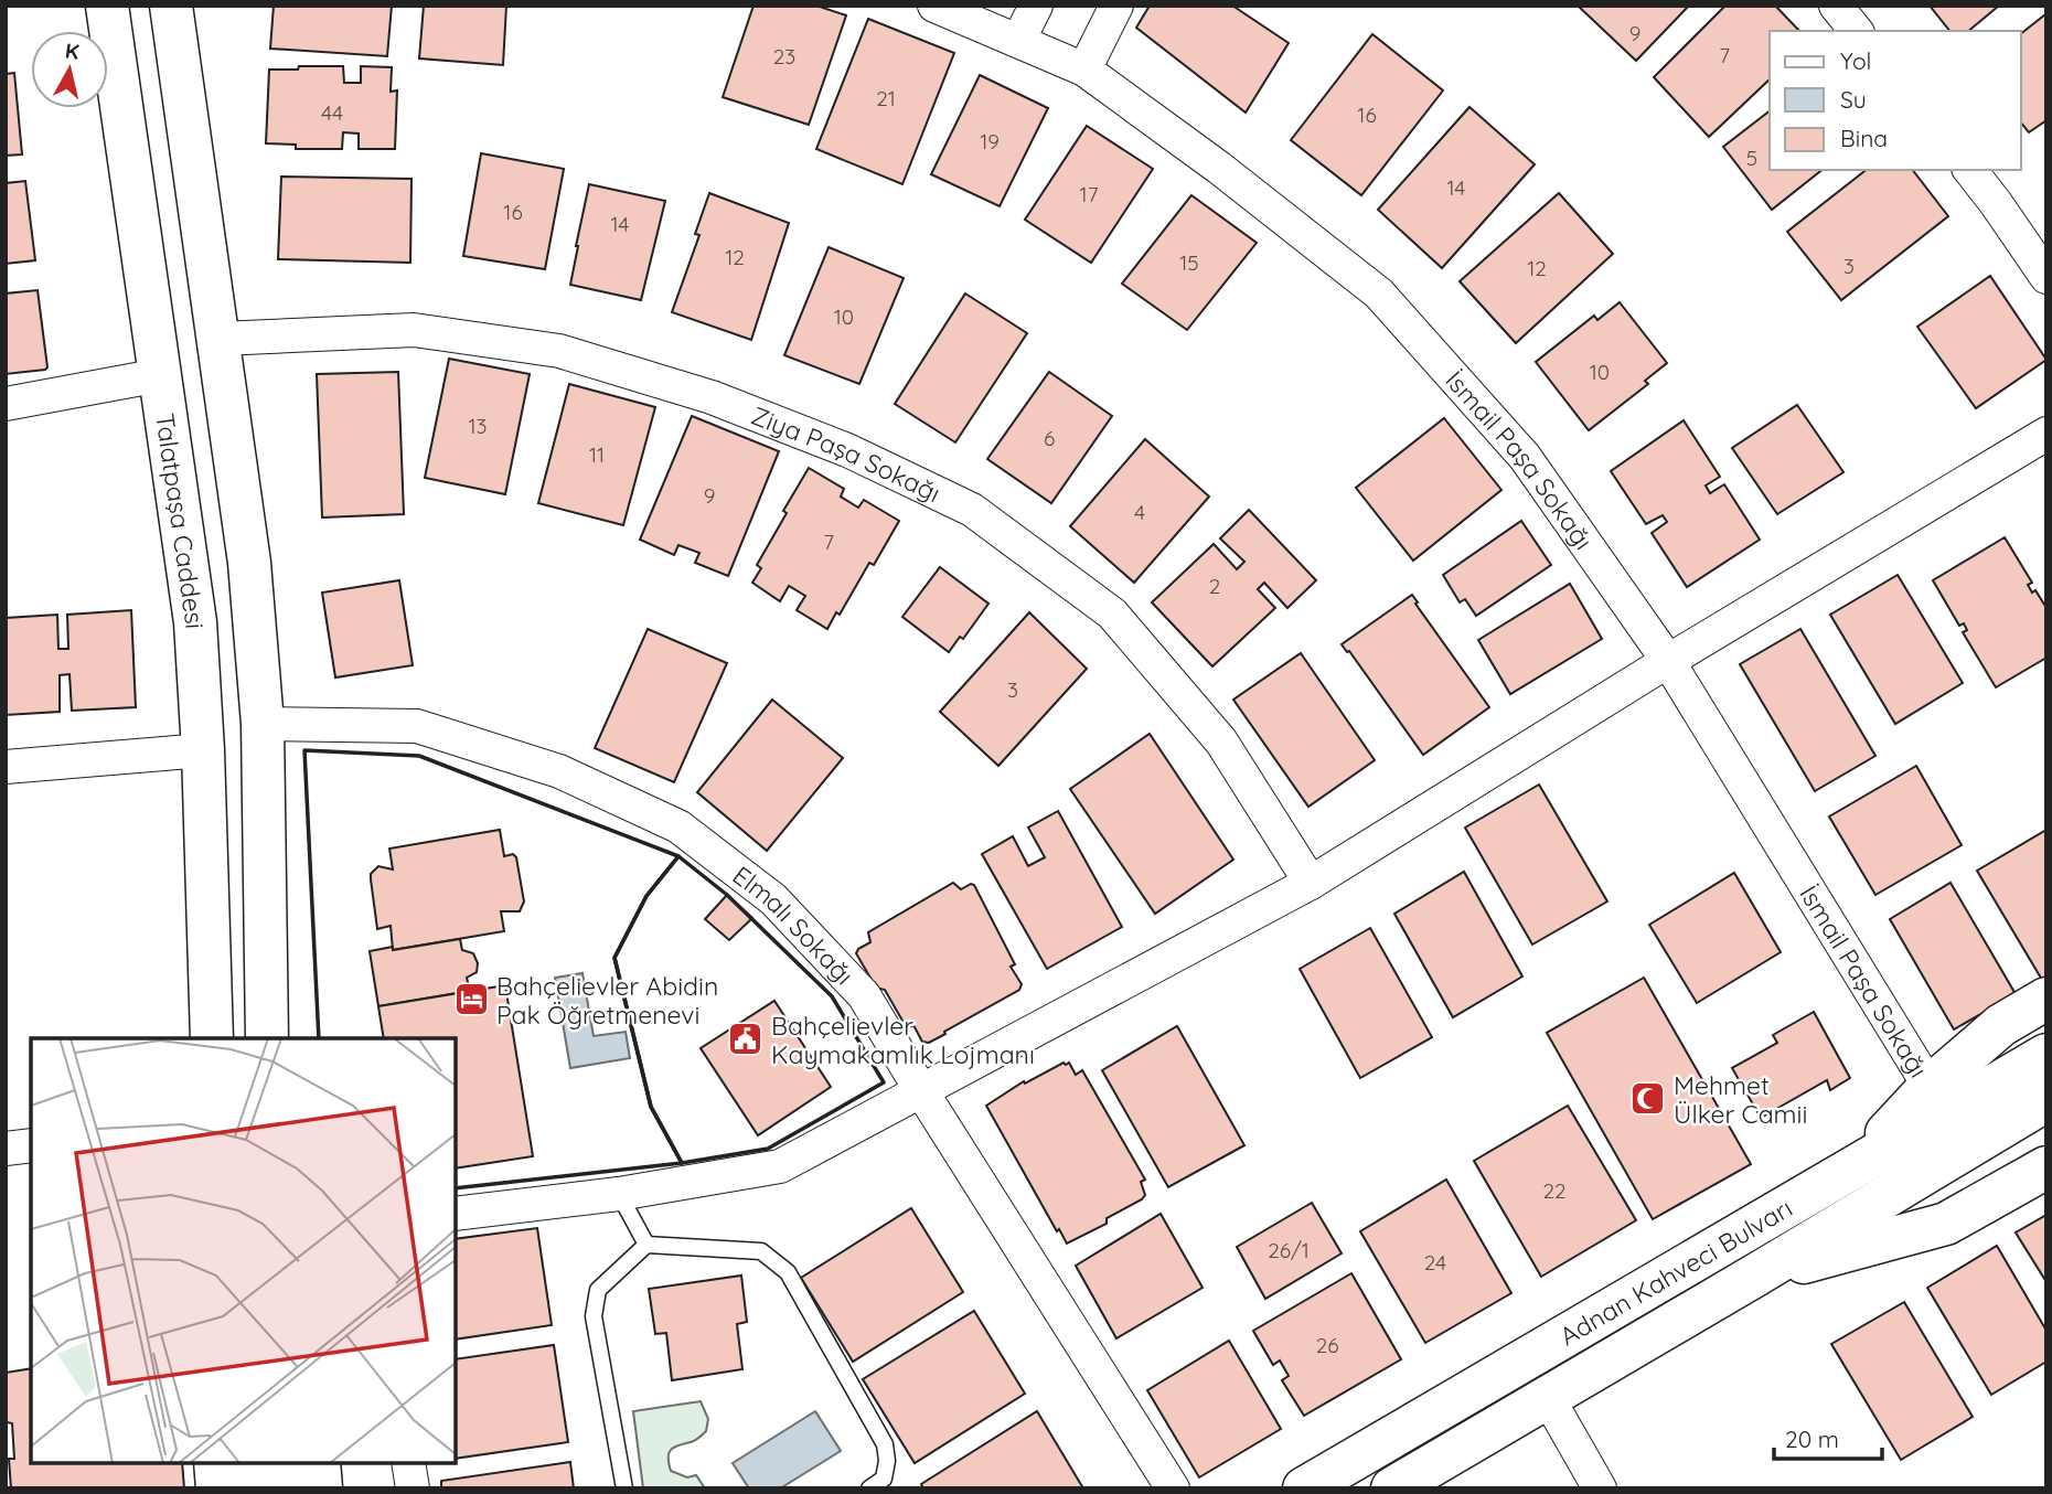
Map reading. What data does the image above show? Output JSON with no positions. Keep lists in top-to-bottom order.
{
  "streets": {
    "main road": ["Talatpaşa Caddesi", "Adnan Kahveci Bulvarı"],
    "street": ["Ziya Paşa Sokağı", "İsmail Paşa Sokağı", "Elmalı Sokağı"]
  },
  "places": {
    "hotel": ["Bahçelievler Abidin Pak Öğretmenevi"],
    "public building": ["Bahçelievler Kaymakamlık Lojmanı"],
    "mosque": ["Mehmet Ülker Camii"]
  },
  "house_numbers": [
    "9",
    "7",
    "23",
    "21",
    "44",
    "16",
    "19",
    "5",
    "14",
    "17",
    "16",
    "14",
    "12",
    "15",
    "3",
    "12",
    "10",
    "10",
    "13",
    "6",
    "11",
    "9",
    "4",
    "7",
    "2",
    "3",
    "22",
    "26/1",
    "24",
    "26"
  ],
  "legend": ["Yol", "Su", "Bina"],
  "scale_bar": "20 m",
  "north": "top"
}
